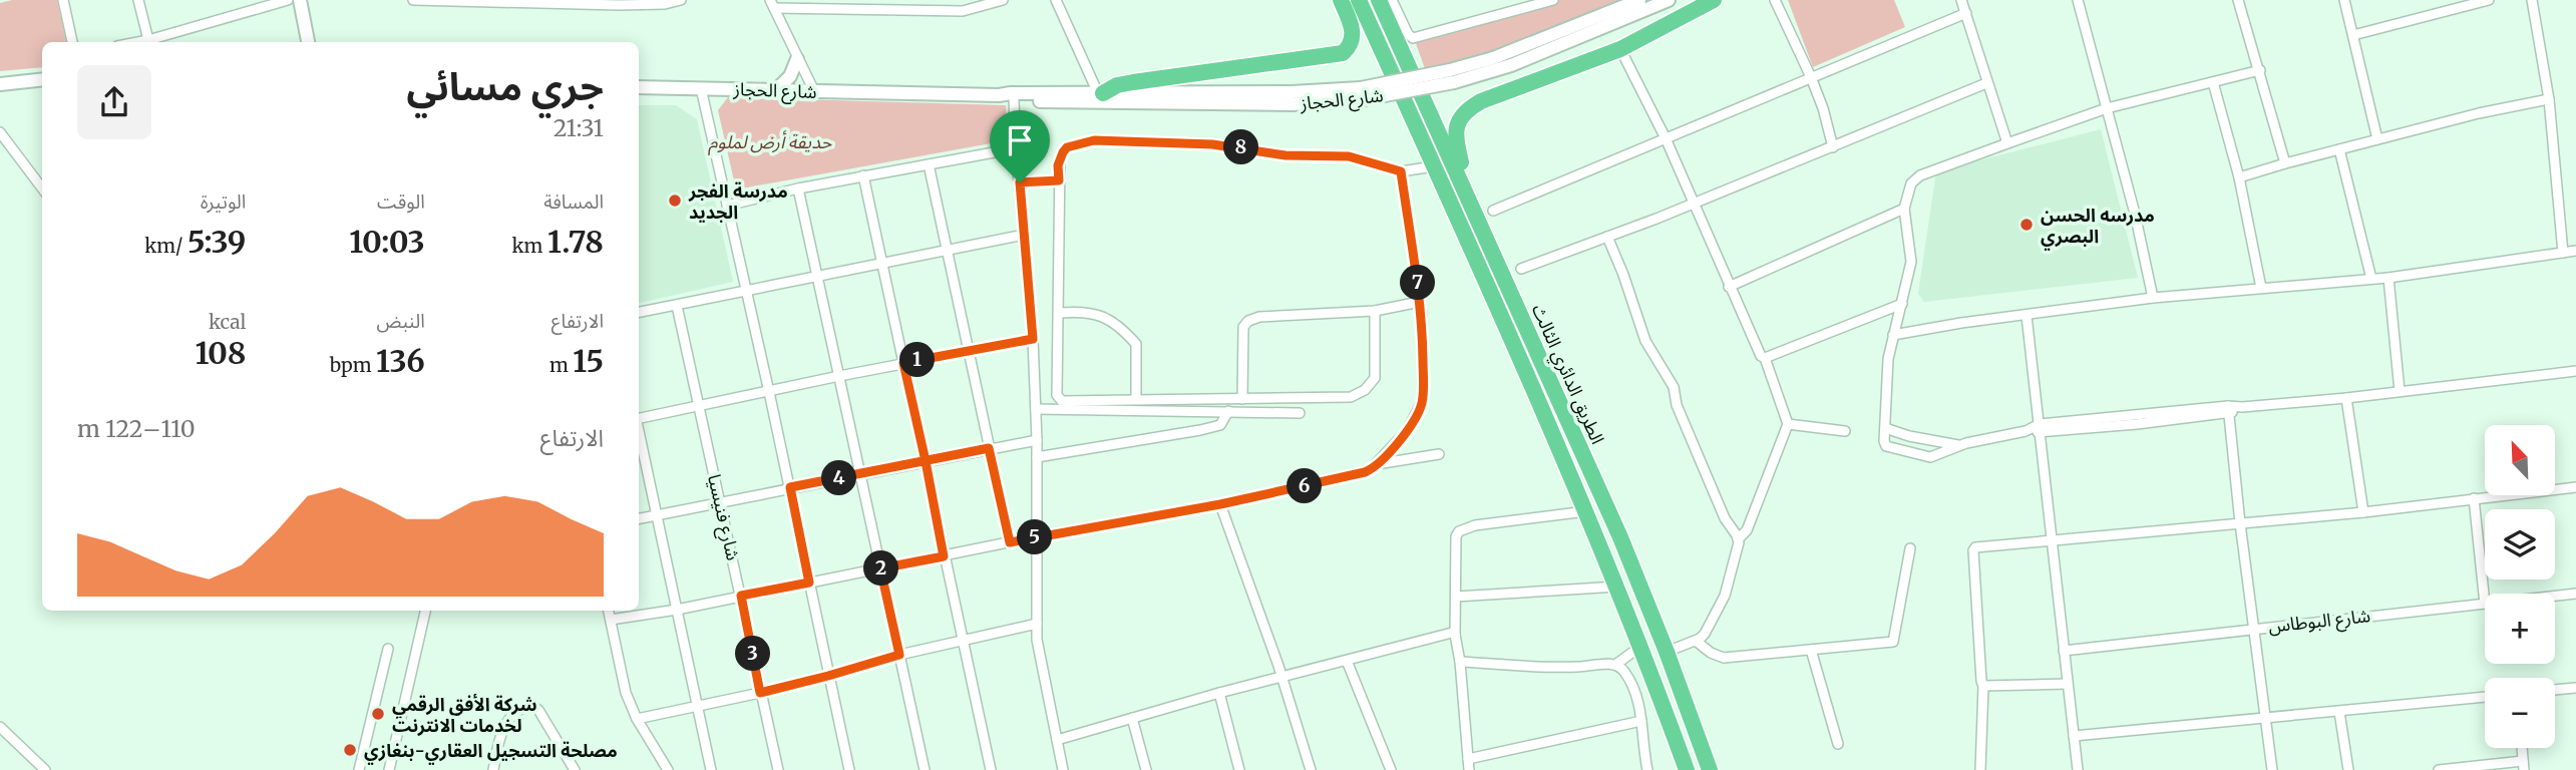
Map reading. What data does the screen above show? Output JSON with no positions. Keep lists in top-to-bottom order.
{
  "streets": {
    "highway": ["الطريق الدائري الثالث"],
    "main road": ["شارع الحجاز"],
    "street": ["شارع فنيسيا", "شارع البوطاس"]
  },
  "parks": ["حديقة أرض لملوم"],
  "places": [
    "مدرسة الفجر الجديد",
    "مدرسه الحسن البصري",
    "شركة الأفق الرقمي لخدمات الانترنت",
    "مصلحة التسجيل العقاري-بنغازي"
  ],
  "north": "top left",
  "page": {
    "heading": ["جري مسائي", "21:31"],
    "pins": [
      "8",
      "7",
      "1",
      "4",
      "6",
      "5",
      "2",
      "3"
    ],
    "stats": [
      ["المسافة", "1.78 km"],
      ["الوقت", "10:03"],
      ["الوتيرة", "5:39 /km"],
      ["الارتفاع", "15 m"],
      ["النبض", "136 bpm"],
      ["kcal", "108"]
    ],
    "chart": ["الارتفاع", "110–122 m"],
    "map_buttons": ["+", "−"]
  }
}
